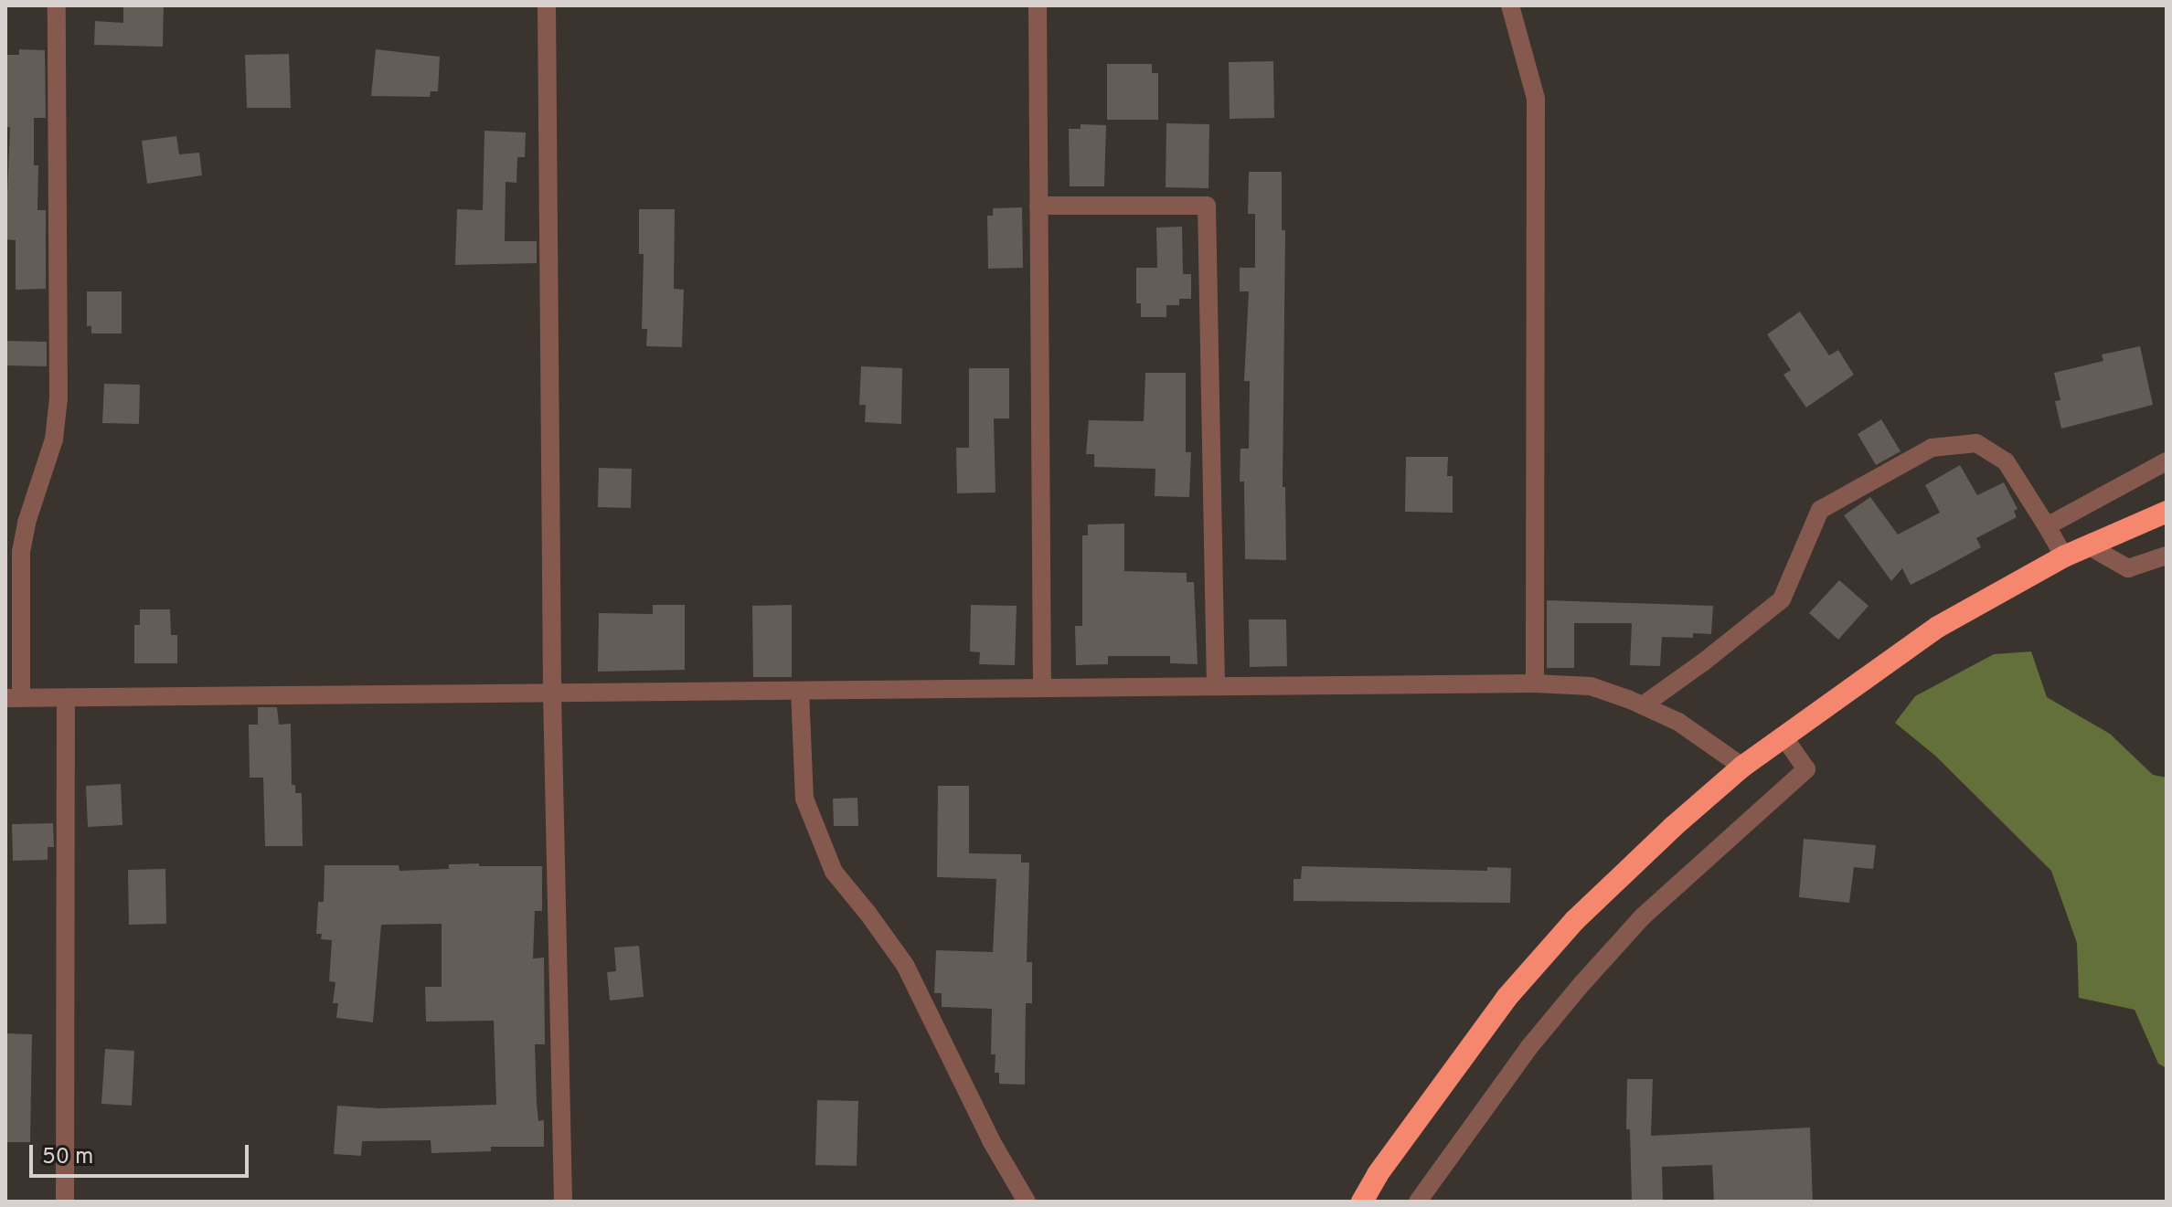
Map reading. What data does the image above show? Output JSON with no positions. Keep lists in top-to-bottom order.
{
  "scale_bar": "50 m"
}
